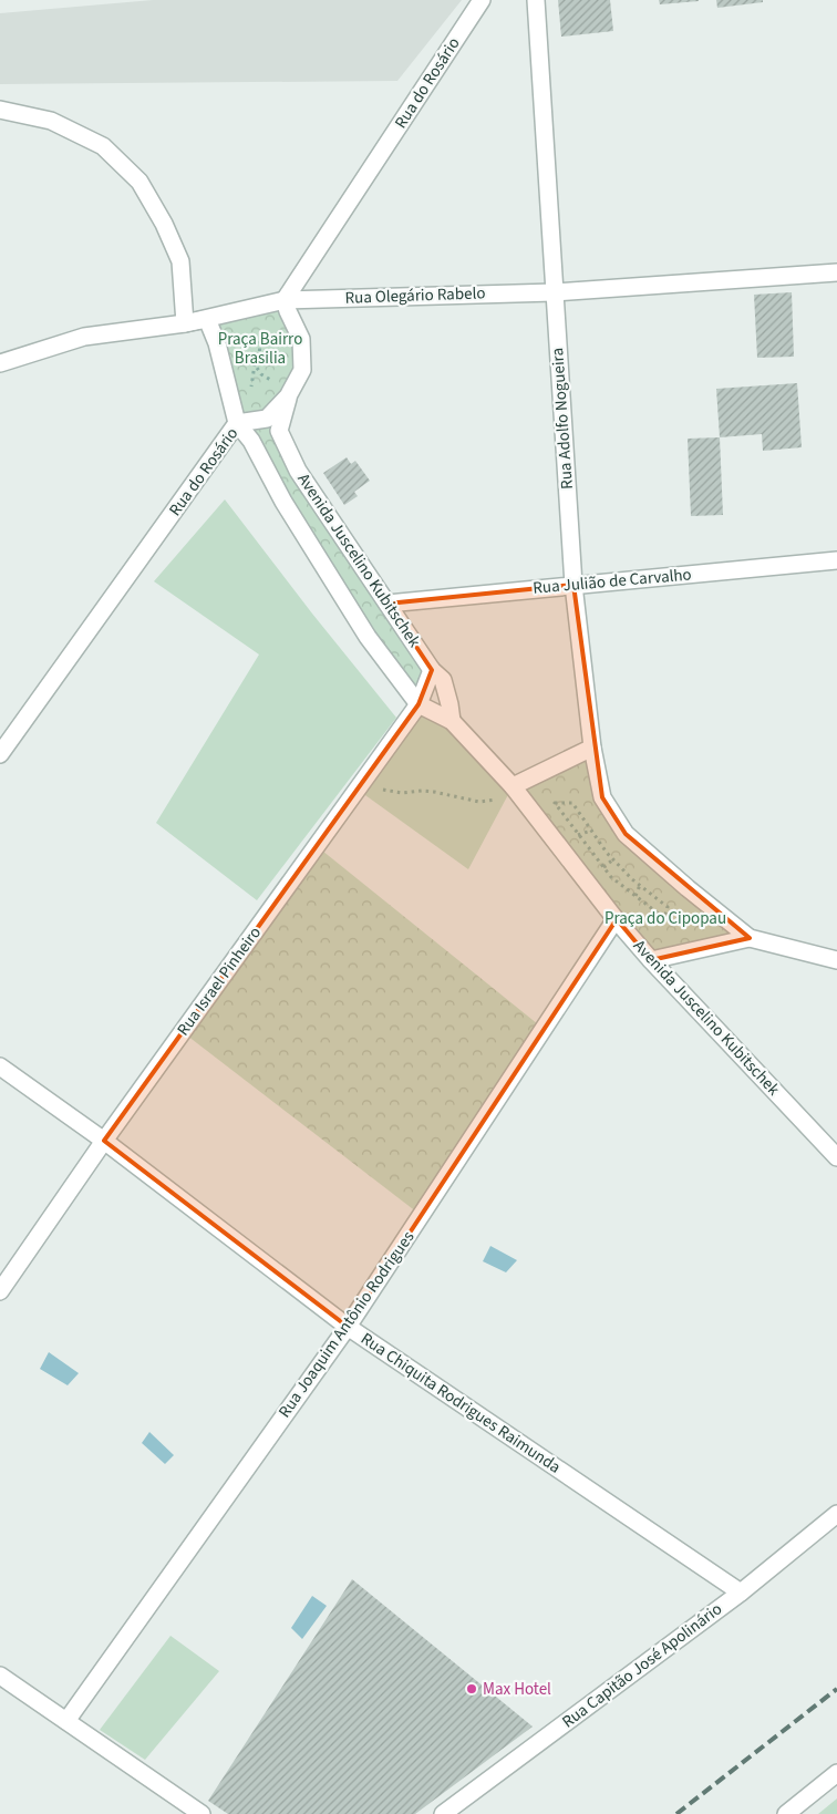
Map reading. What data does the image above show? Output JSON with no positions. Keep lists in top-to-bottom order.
{
  "streets": {
    "street": [
      "Rua do Rosário",
      "Rua Olegário Rabelo",
      "Rua Adolfo Nogueira",
      "Avenida Juscelino Kubitschek",
      "Rua Julião de Carvalho",
      "Rua Israel Pinheiro",
      "Rua Joaquim Antônio Rodrigues",
      "Rua Chiquita Rodrigues Raimunda",
      "Rua Capitão José Apolinário"
    ]
  },
  "crossings": [
    ["Rua do Rosário", "Rua Olegário Rabelo"],
    ["Rua do Rosário", "Avenida Juscelino Kubitschek"],
    ["Rua Olegário Rabelo", "Rua Adolfo Nogueira"],
    ["Rua Adolfo Nogueira", "Rua Julião de Carvalho"],
    ["Avenida Juscelino Kubitschek", "Rua Julião de Carvalho"],
    ["Avenida Juscelino Kubitschek", "Rua Israel Pinheiro"],
    ["Avenida Juscelino Kubitschek", "Rua Joaquim Antônio Rodrigues"],
    ["Rua Israel Pinheiro", "Rua Chiquita Rodrigues Raimunda"],
    ["Rua Joaquim Antônio Rodrigues", "Rua Chiquita Rodrigues Raimunda"],
    ["Rua Chiquita Rodrigues Raimunda", "Rua Capitão José Apolinário"]
  ],
  "parks": ["Praça Bairro Brasilia", "Praça do Cipopau"],
  "places": ["Max Hotel"]
}
